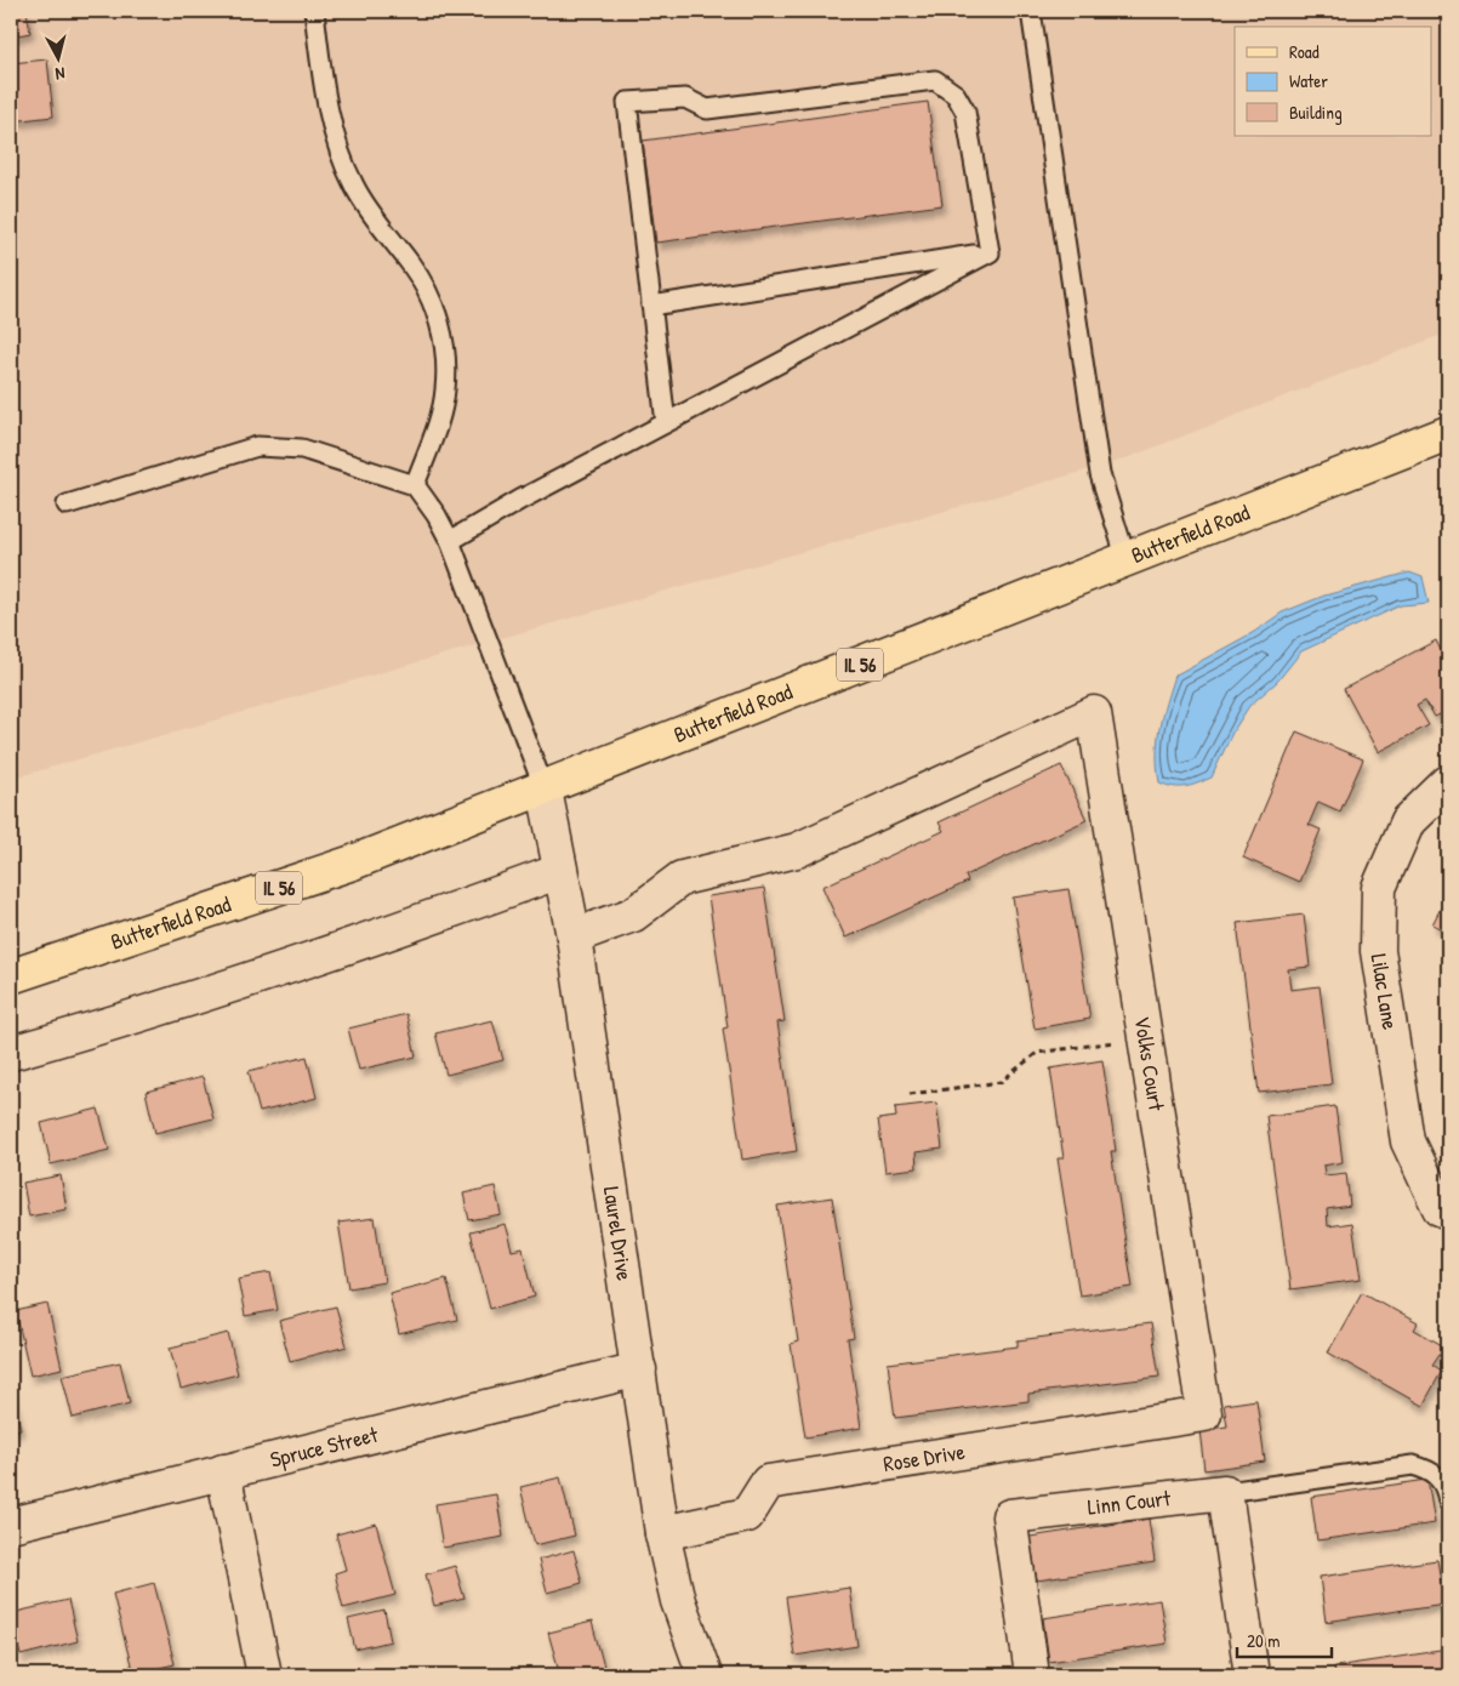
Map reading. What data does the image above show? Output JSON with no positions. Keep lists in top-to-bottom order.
{
  "streets": {
    "main road": ["Butterfield Road", "IL 56"],
    "street": [
      "Lilac Lane",
      "Volks Court",
      "Laurel Drive",
      "Spruce Street",
      "Rose Drive",
      "Linn Court"
    ]
  },
  "crossings": [
    ["Butterfield Road", "Laurel Drive"],
    ["Volks Court", "Laurel Drive"],
    ["Volks Court", "Rose Drive"],
    ["Laurel Drive", "Spruce Street"],
    ["Laurel Drive", "Rose Drive"]
  ],
  "legend": ["Road", "Water", "Building"],
  "scale_bar": "20 m",
  "north": "bottom"
}
